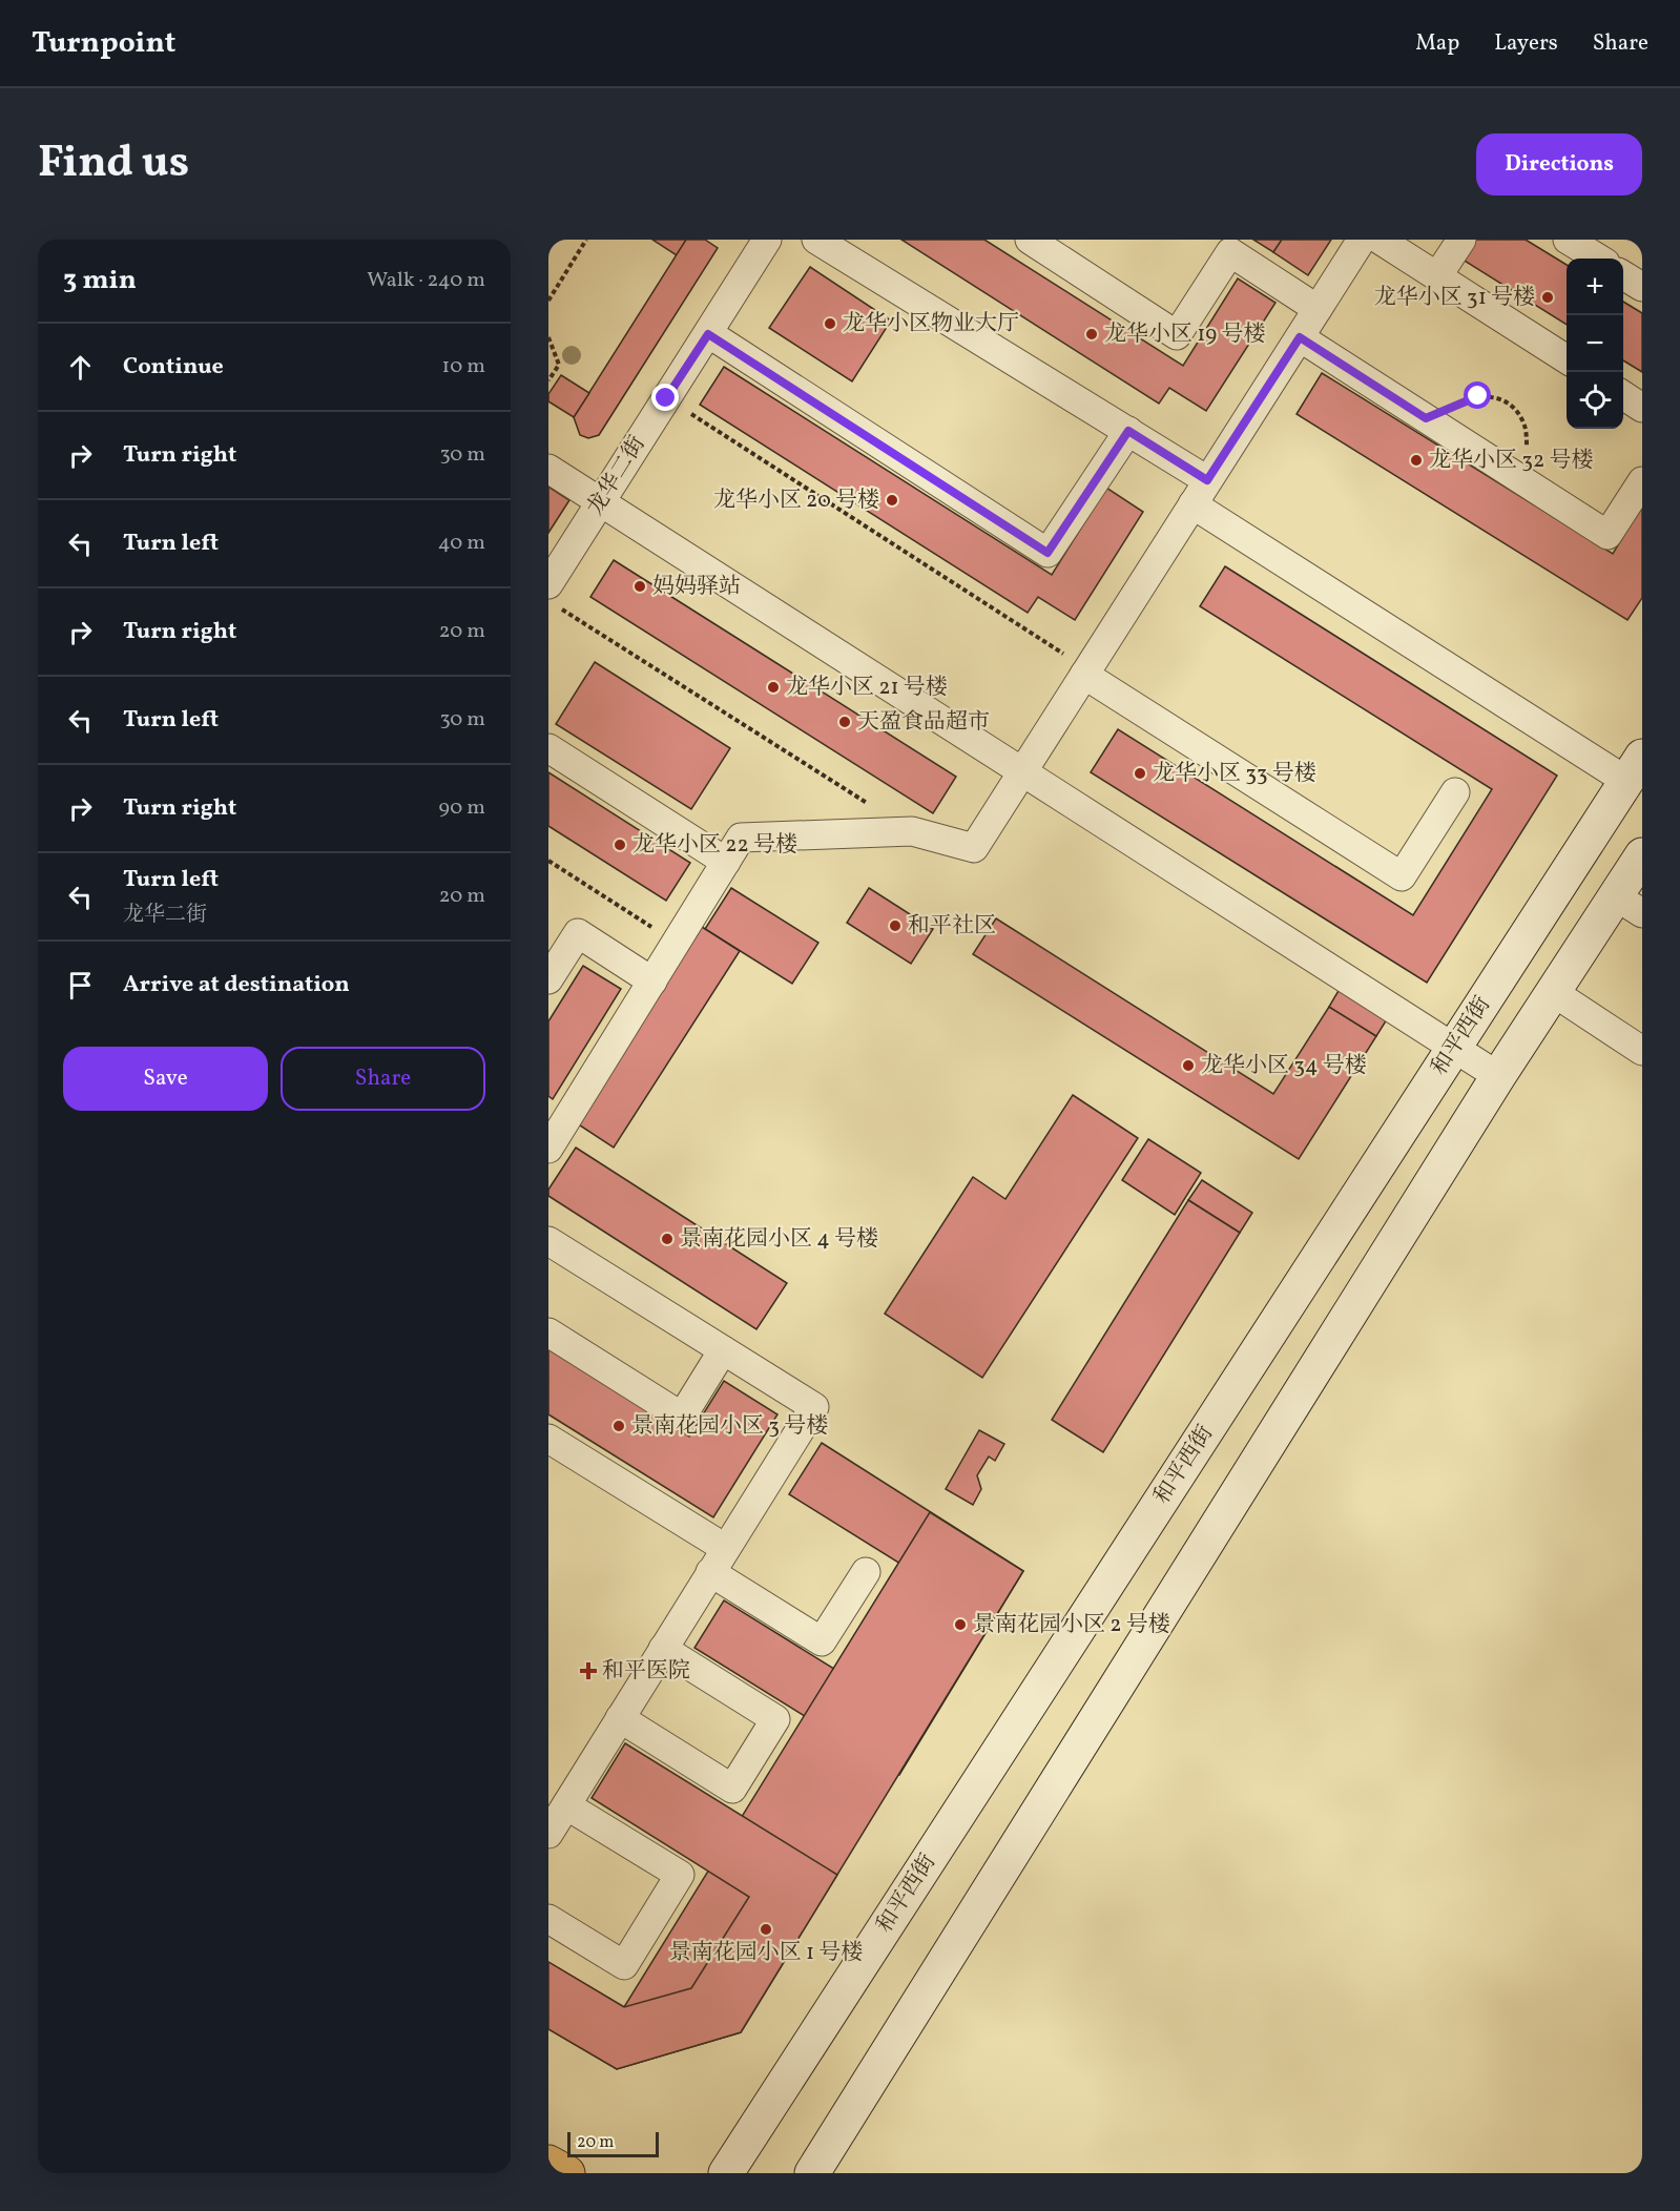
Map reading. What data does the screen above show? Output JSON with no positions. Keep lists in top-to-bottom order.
{
  "streets": {
    "main road": ["和平西街"],
    "street": ["龙华二街"]
  },
  "places": {
    "other": [
      "龙华小区 31 号楼",
      "龙华小区物业大厅",
      "龙华小区 19 号楼",
      "龙华小区 32 号楼",
      "龙华小区 20 号楼",
      "妈妈驿站",
      "龙华小区 21 号楼",
      "天盈食品超市",
      "龙华小区 33 号楼",
      "龙华小区 22 号楼",
      "和平社区",
      "龙华小区 34 号楼",
      "景南花园小区 4 号楼",
      "景南花园小区 3 号楼",
      "景南花园小区 2 号楼",
      "景南花园小区 1 号楼"
    ],
    "health": ["和平医院"]
  },
  "scale_bar": "20 m",
  "page": {
    "header": "Turnpoint",
    "nav": ["Map", "Layers", "Share"],
    "title": "Find us",
    "buttons": [
      "Directions",
      ["Save", "Share"]
    ],
    "heading": ["3 min", "Walk · 240 m"],
    "map_buttons": ["+", "−"],
    "list": [
      ["Continue", "10 m"],
      ["Turn right", "30 m"],
      ["Turn left", "40 m"],
      ["Turn right", "20 m"],
      ["Turn left", "30 m"],
      ["Turn right", "90 m"],
      ["Turn left", "龙华二街", "20 m"],
      "Arrive at destination"
    ],
    "scale": "20 m"
  }
}
